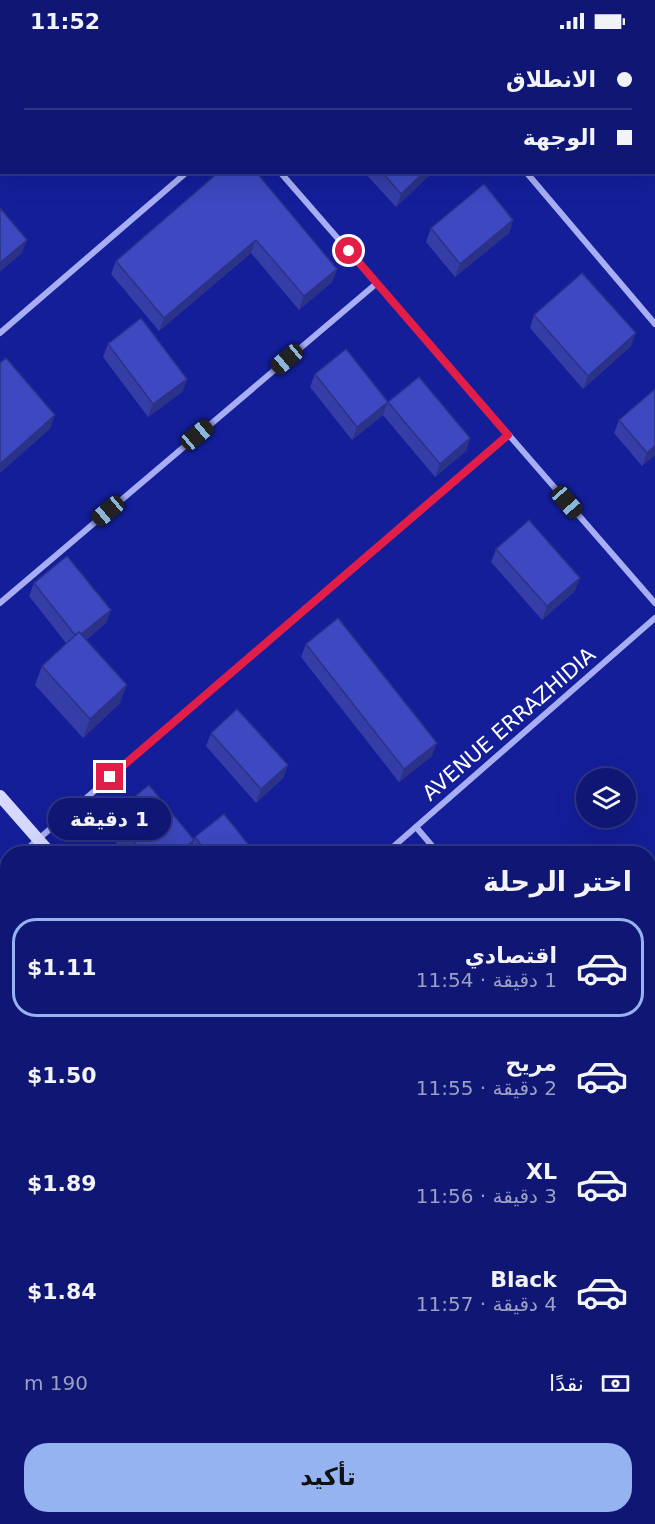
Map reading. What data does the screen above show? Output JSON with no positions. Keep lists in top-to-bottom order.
{
  "streets": {
    "street": ["AVENUE ERRAZHIDIA"]
  },
  "page": {
    "status": "11:52",
    "banner": ["الانطلاق", "الوجهة"],
    "bubble": "1 دقيقة",
    "heading": "اختر الرحلة",
    "list": [
      {
        "name": "اقتصادي",
        "note": "1 دقيقة · 11:54",
        "value": "$1.11"
      },
      {
        "name": "مريح",
        "note": "2 دقيقة · 11:55",
        "value": "$1.50"
      },
      {
        "name": "XL",
        "note": "3 دقيقة · 11:56",
        "value": "$1.89"
      },
      {
        "name": "Black",
        "note": "4 دقيقة · 11:57",
        "value": "$1.84"
      }
    ],
    "pay": ["نقدًا", "190 m"],
    "buttons": "تأكيد"
  }
}
